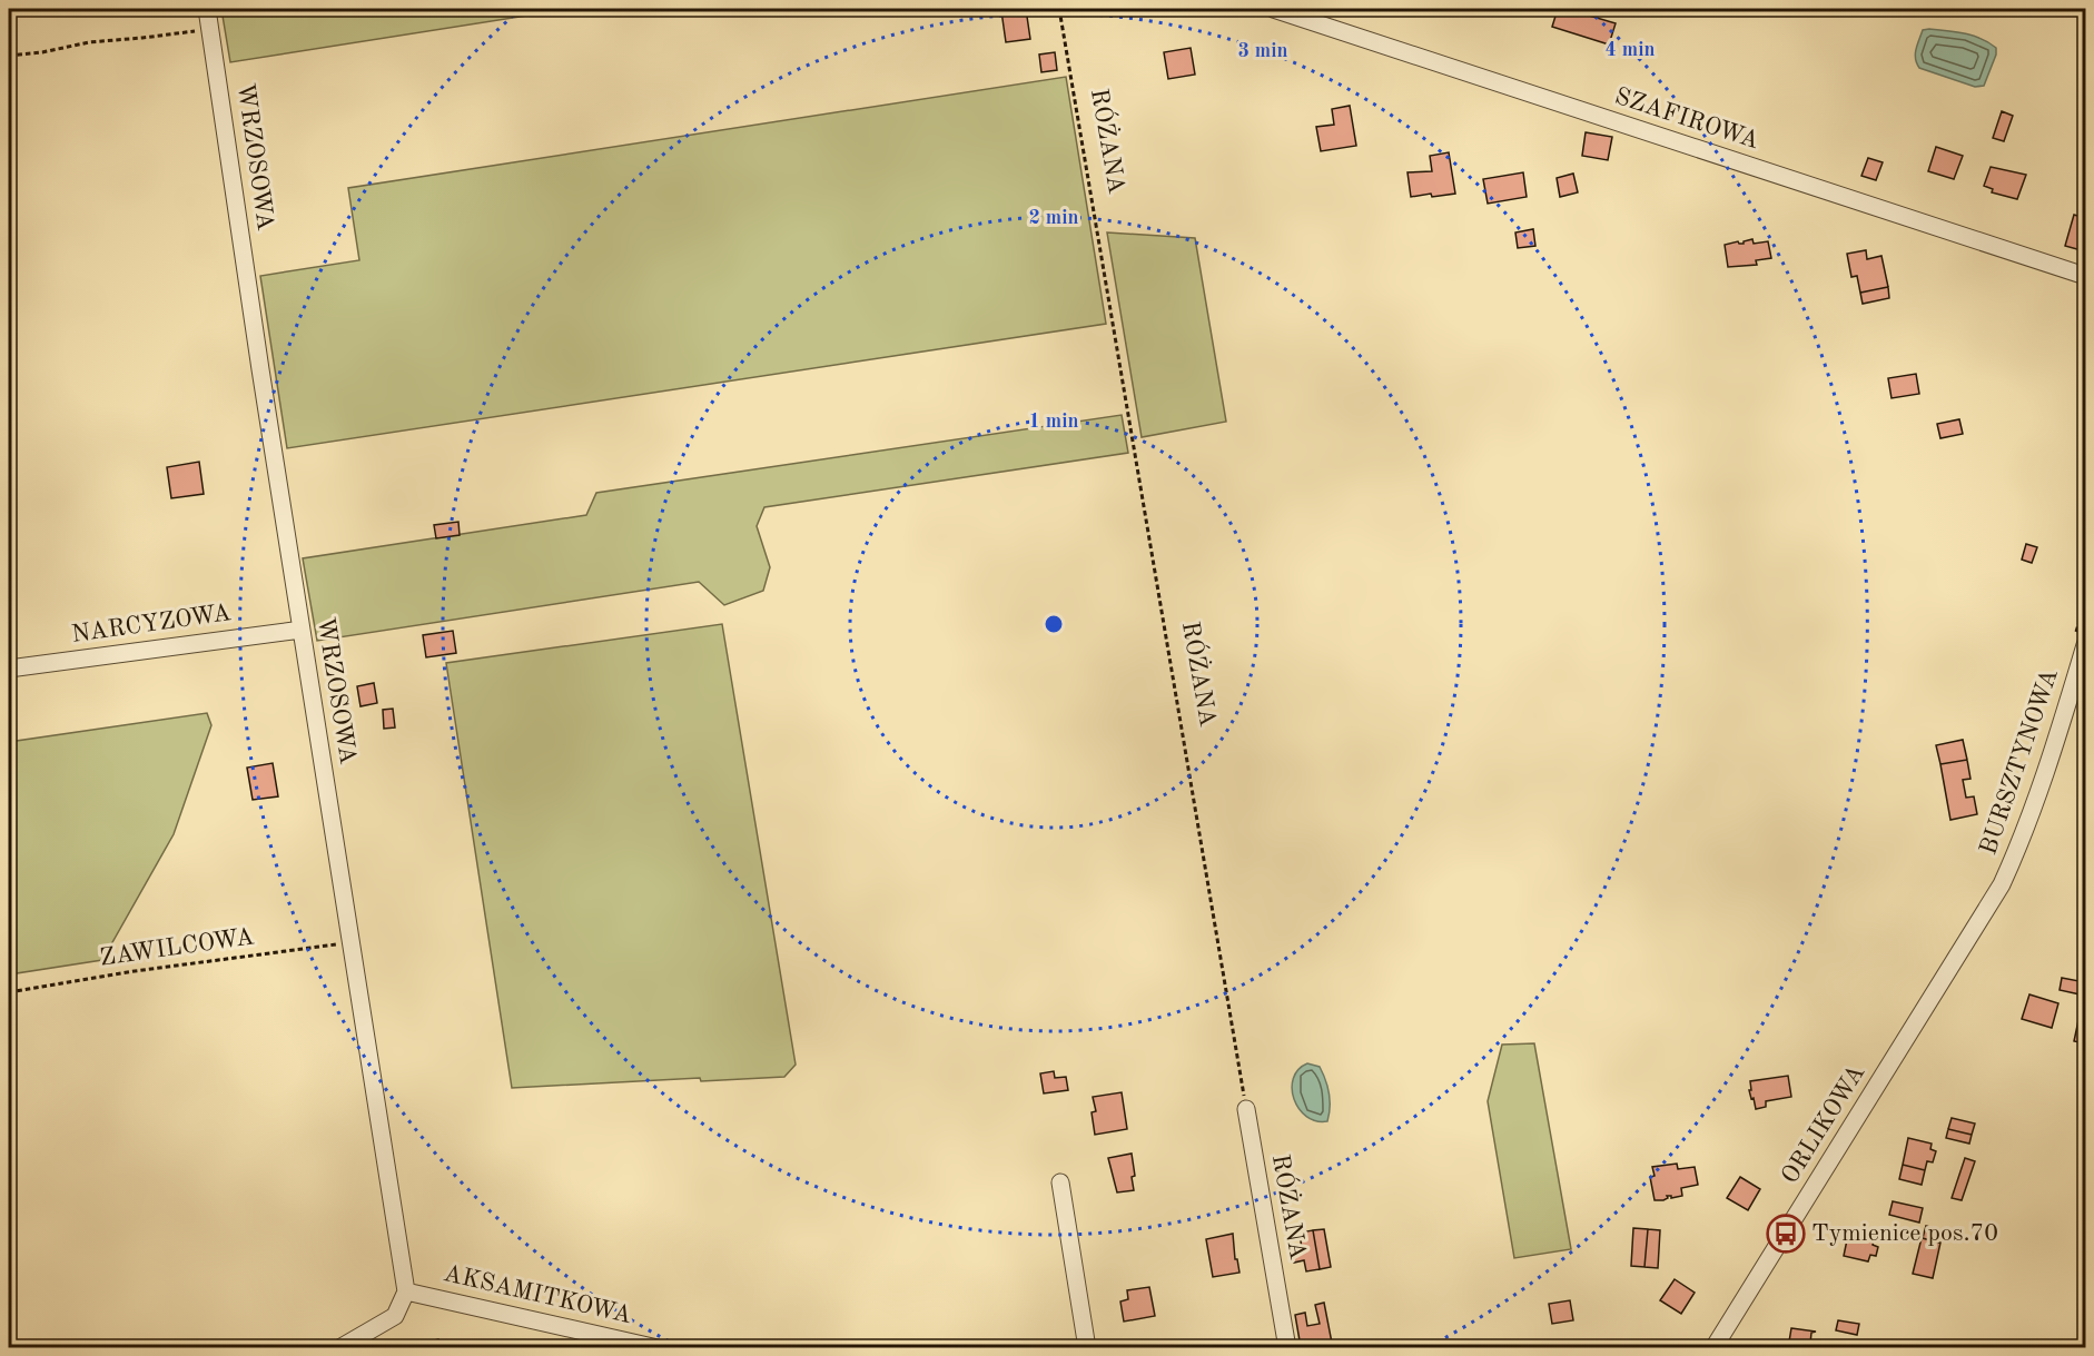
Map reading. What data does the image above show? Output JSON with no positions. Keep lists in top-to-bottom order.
{
  "streets": {
    "street": [
      "SZAFIROWA",
      "RÓŻANA",
      "WRZOSOWA",
      "NARCYZOWA",
      "BURSZTYNOWA",
      "ORLIKOWA",
      "AKSAMITKOWA"
    ],
    "path": ["ZAWILCOWA"]
  },
  "crossings": [
    ["WRZOSOWA", "NARCYZOWA"],
    ["WRZOSOWA", "ZAWILCOWA"],
    ["WRZOSOWA", "AKSAMITKOWA"],
    ["BURSZTYNOWA", "ORLIKOWA"]
  ],
  "places": {
    "bus stop": ["Tymienice pos.70"]
  },
  "rings": [
    "4 min",
    "3 min",
    "2 min",
    "1 min"
  ]
}
